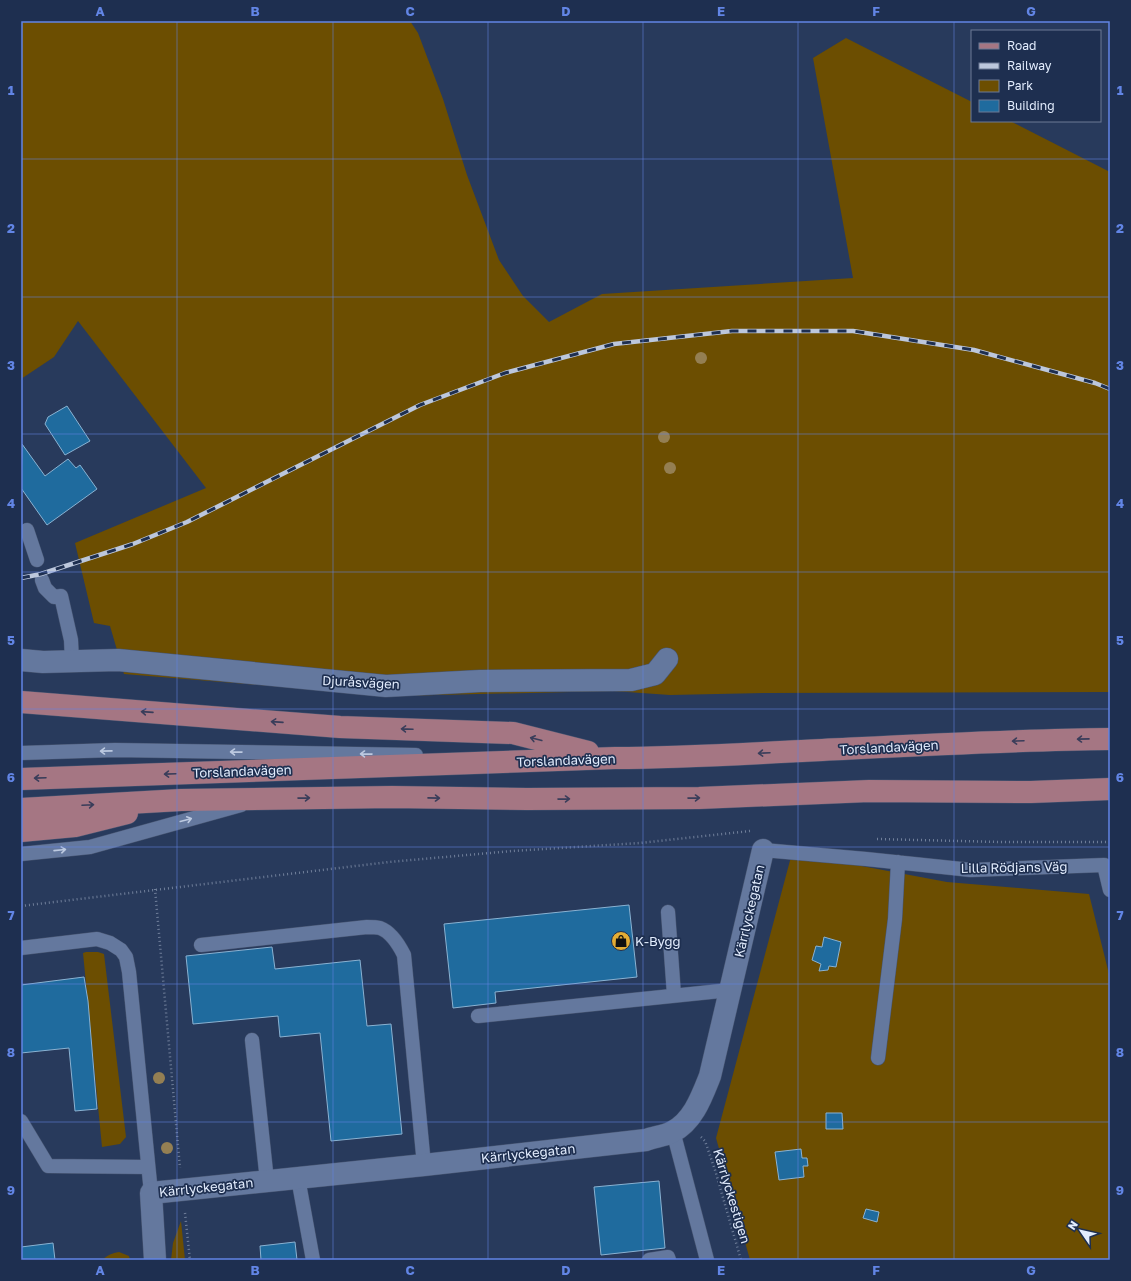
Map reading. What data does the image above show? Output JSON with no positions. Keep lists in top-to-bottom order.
{
  "streets": {
    "main road": ["Torslandavägen"],
    "street": ["Djuråsvägen", "Kärrlyckegatan"],
    "lane": ["Lilla Rödjans Väg"],
    "path": ["Kärrlyckestigen"]
  },
  "crossings": [
    ["Lilla Rödjans Väg", "Kärrlyckegatan"],
    ["Kärrlyckegatan", "Kärrlyckestigen"]
  ],
  "places": {
    "shop": ["K-Bygg"]
  },
  "legend": [
    "Road",
    "Railway",
    "Park",
    "Building"
  ],
  "north": "top left",
  "grid": {
    "columns": [
      "A",
      "B",
      "C",
      "D",
      "E",
      "F",
      "G"
    ],
    "rows": [
      "1",
      "2",
      "3",
      "4",
      "5",
      "6",
      "7",
      "8",
      "9"
    ]
  }
}
